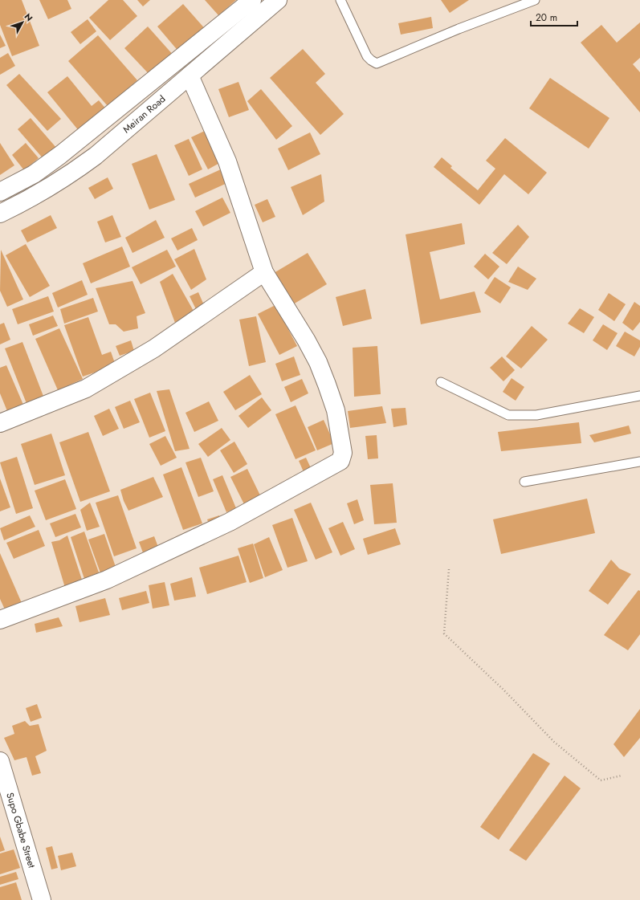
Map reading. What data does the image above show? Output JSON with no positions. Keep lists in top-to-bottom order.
{
  "streets": {
    "street": ["Meiran Road", "Supo Gbabe Street"]
  },
  "scale_bar": "20 m",
  "north": "top right"
}
